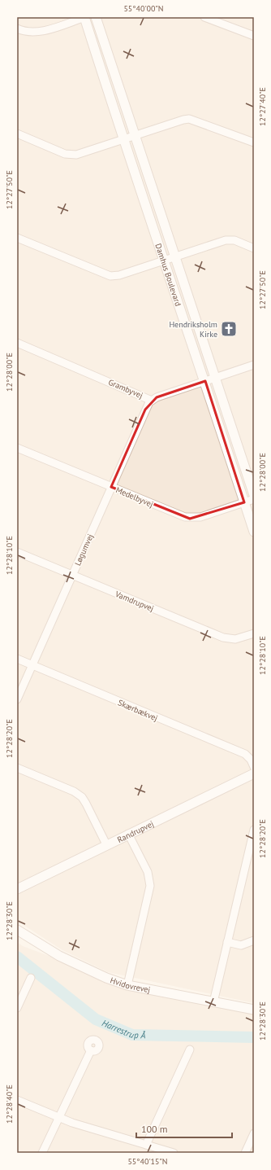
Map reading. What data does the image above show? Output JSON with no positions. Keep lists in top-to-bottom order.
{
  "streets": {
    "street": [
      "Damhus Boulevard",
      "Grambyvej",
      "Medelbyvej",
      "Løgumvej",
      "Vamdrupvej",
      "Skærbækvej",
      "Randrupvej",
      "Hvidovrevej"
    ]
  },
  "crossings": [
    ["Damhus Boulevard", "Grambyvej"],
    ["Damhus Boulevard", "Medelbyvej"],
    ["Grambyvej", "Løgumvej"],
    ["Medelbyvej", "Løgumvej"],
    ["Løgumvej", "Vamdrupvej"],
    ["Løgumvej", "Skærbækvej"]
  ],
  "water": ["Harrestrup Å"],
  "places": {
    "church": ["Hendriksholm Kirke"]
  },
  "scale_bar": "100 m",
  "coordinates": [
    "55°40'00\"N",
    "12°27'40\"E",
    "12°27'50\"E",
    "12°28'00\"E",
    "12°28'10\"E",
    "12°28'20\"E",
    "12°28'30\"E",
    "12°28'40\"E",
    "55°40'15\"N"
  ]
}
